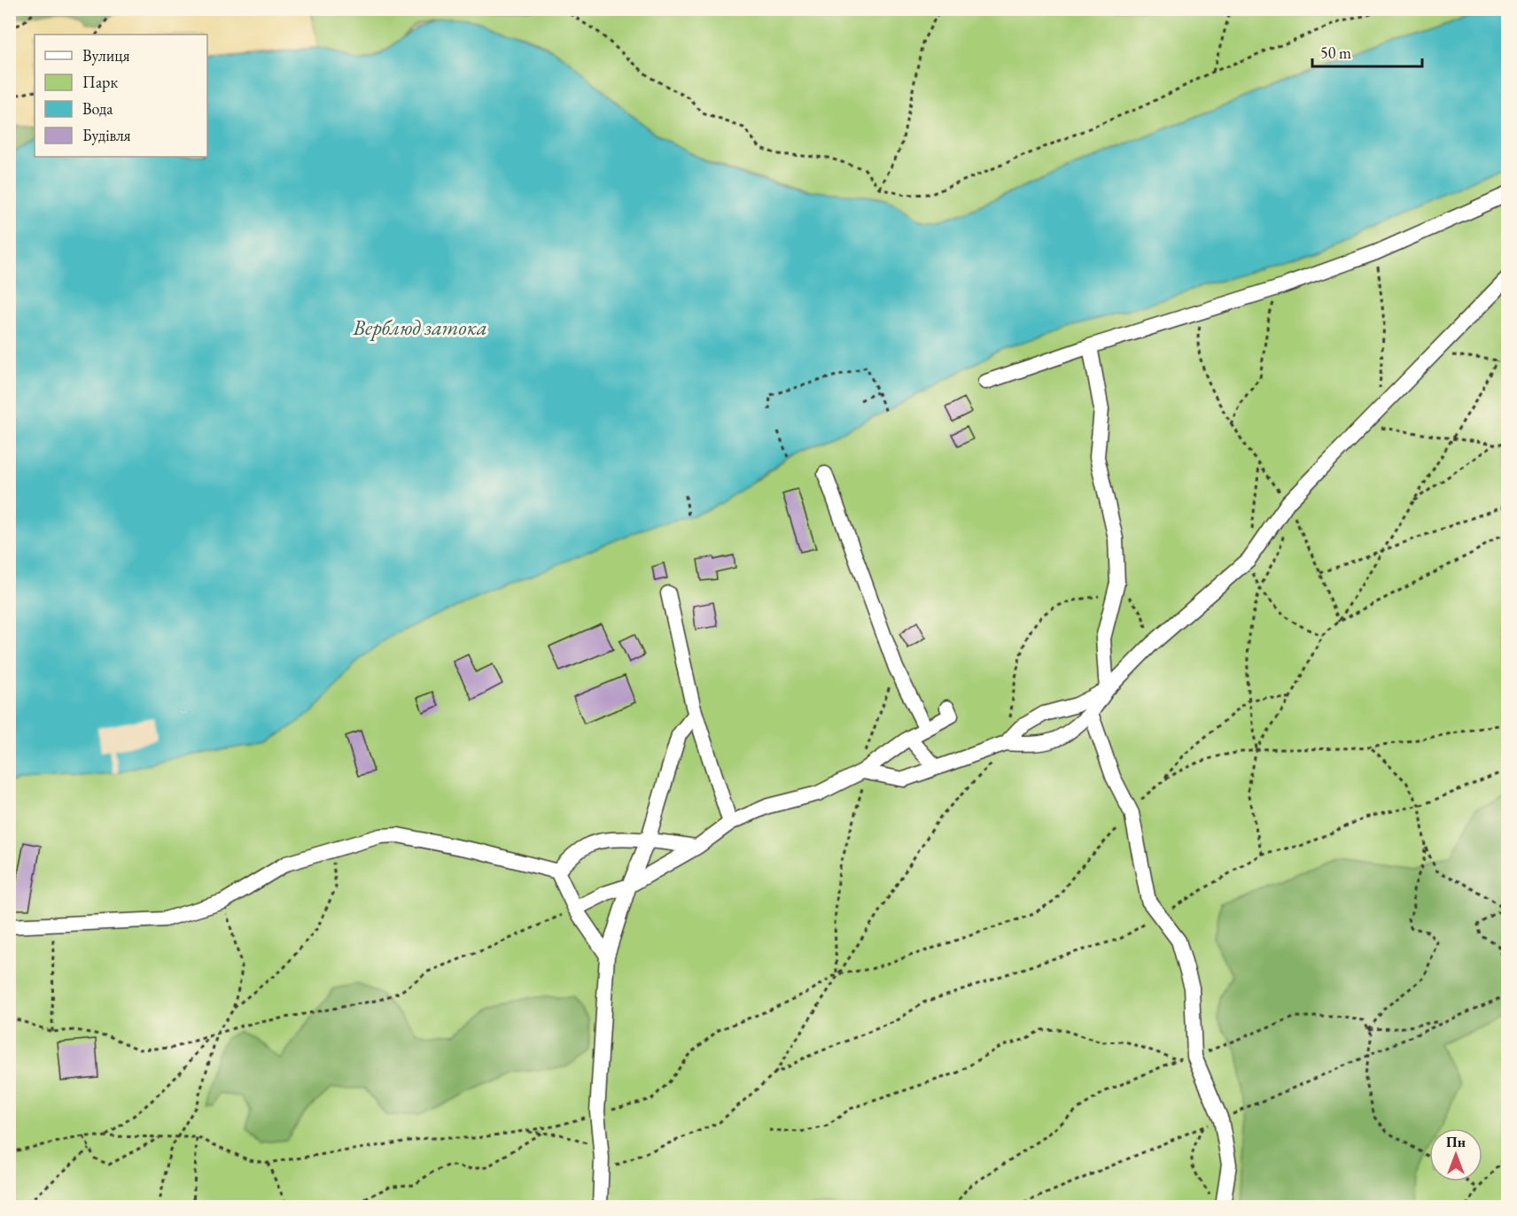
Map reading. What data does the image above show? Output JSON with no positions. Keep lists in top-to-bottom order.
{
  "water": ["Верблюд затока"],
  "legend": [
    "Вулиця",
    "Парк",
    "Вода",
    "Будівля"
  ],
  "scale_bar": "50 m",
  "north": "top"
}
